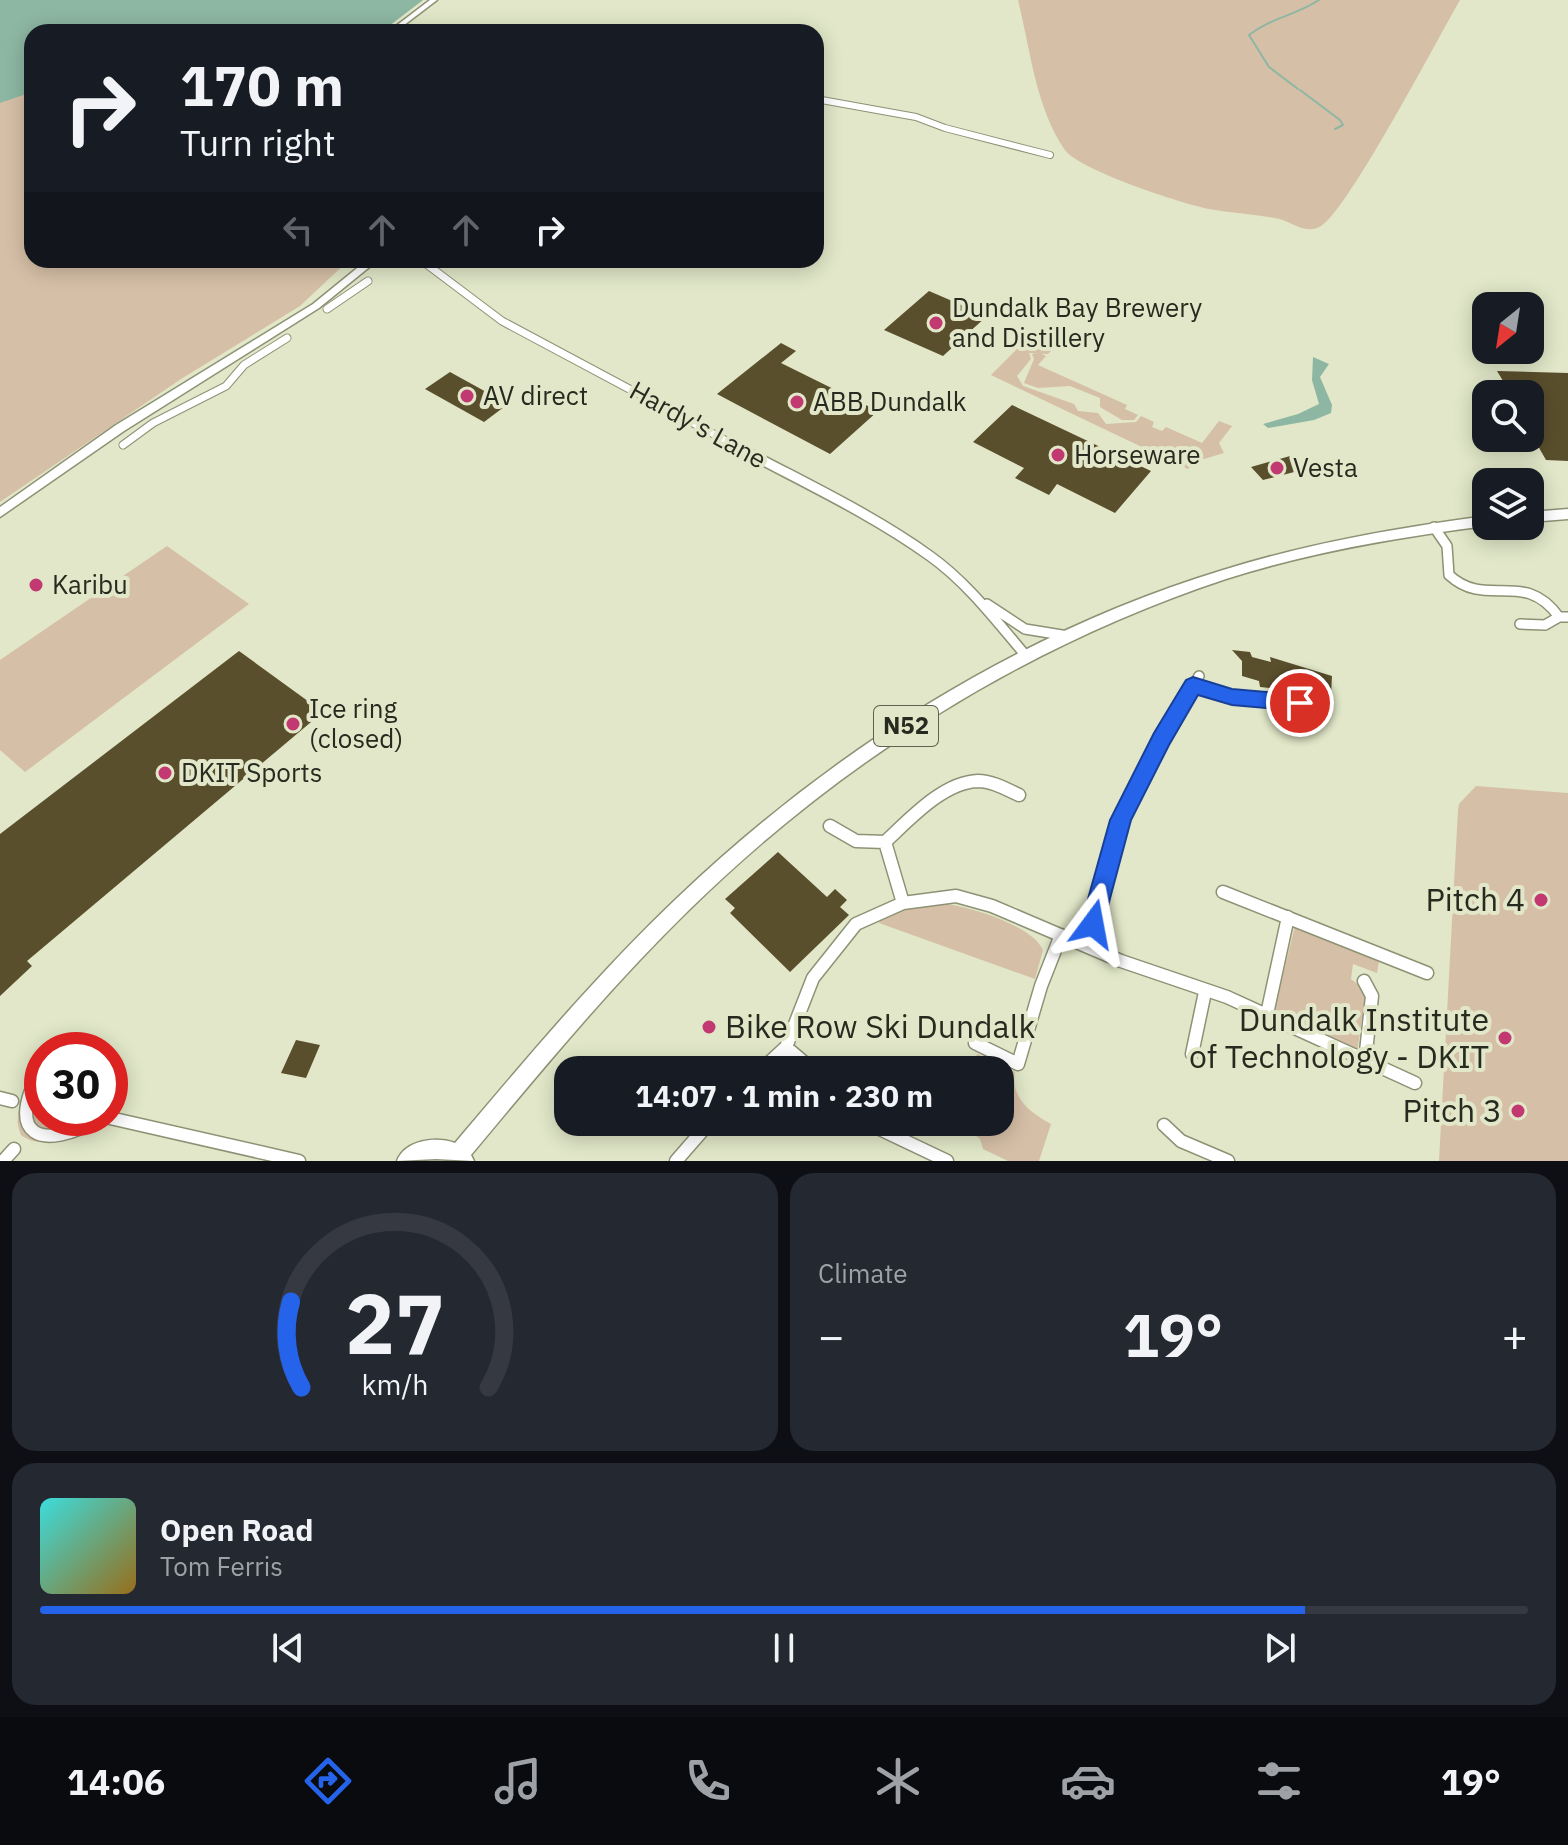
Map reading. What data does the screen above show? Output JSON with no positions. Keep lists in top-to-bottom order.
{
  "streets": {
    "main road": ["N52"],
    "street": ["Hardy's Lane"]
  },
  "crossings": [
    ["Hardy's Lane", "N52"]
  ],
  "places": [
    "Dundalk Bay Brewery and Distillery",
    "AV direct",
    "ABB Dundalk",
    "Horseware",
    "Vesta",
    "Karibu",
    "Ice ring (closed)",
    "DKIT Sports",
    "Pitch 4",
    "Bike Row Ski Dundalk",
    "Dundalk Institute of Technology - DKIT",
    "Pitch 3"
  ],
  "north": "bottom left",
  "page": {
    "turn": ["170 m", "Turn right"],
    "limit": "30",
    "trip": "14:07 · 1 min · 230 m",
    "tile": "Climate",
    "heat": ["−", "19°", "+"],
    "song": ["Open Road", "Tom Ferris"],
    "tabs": ["14:06", "19°"],
    "gauge": ["27", "km/h"]
  }
}
